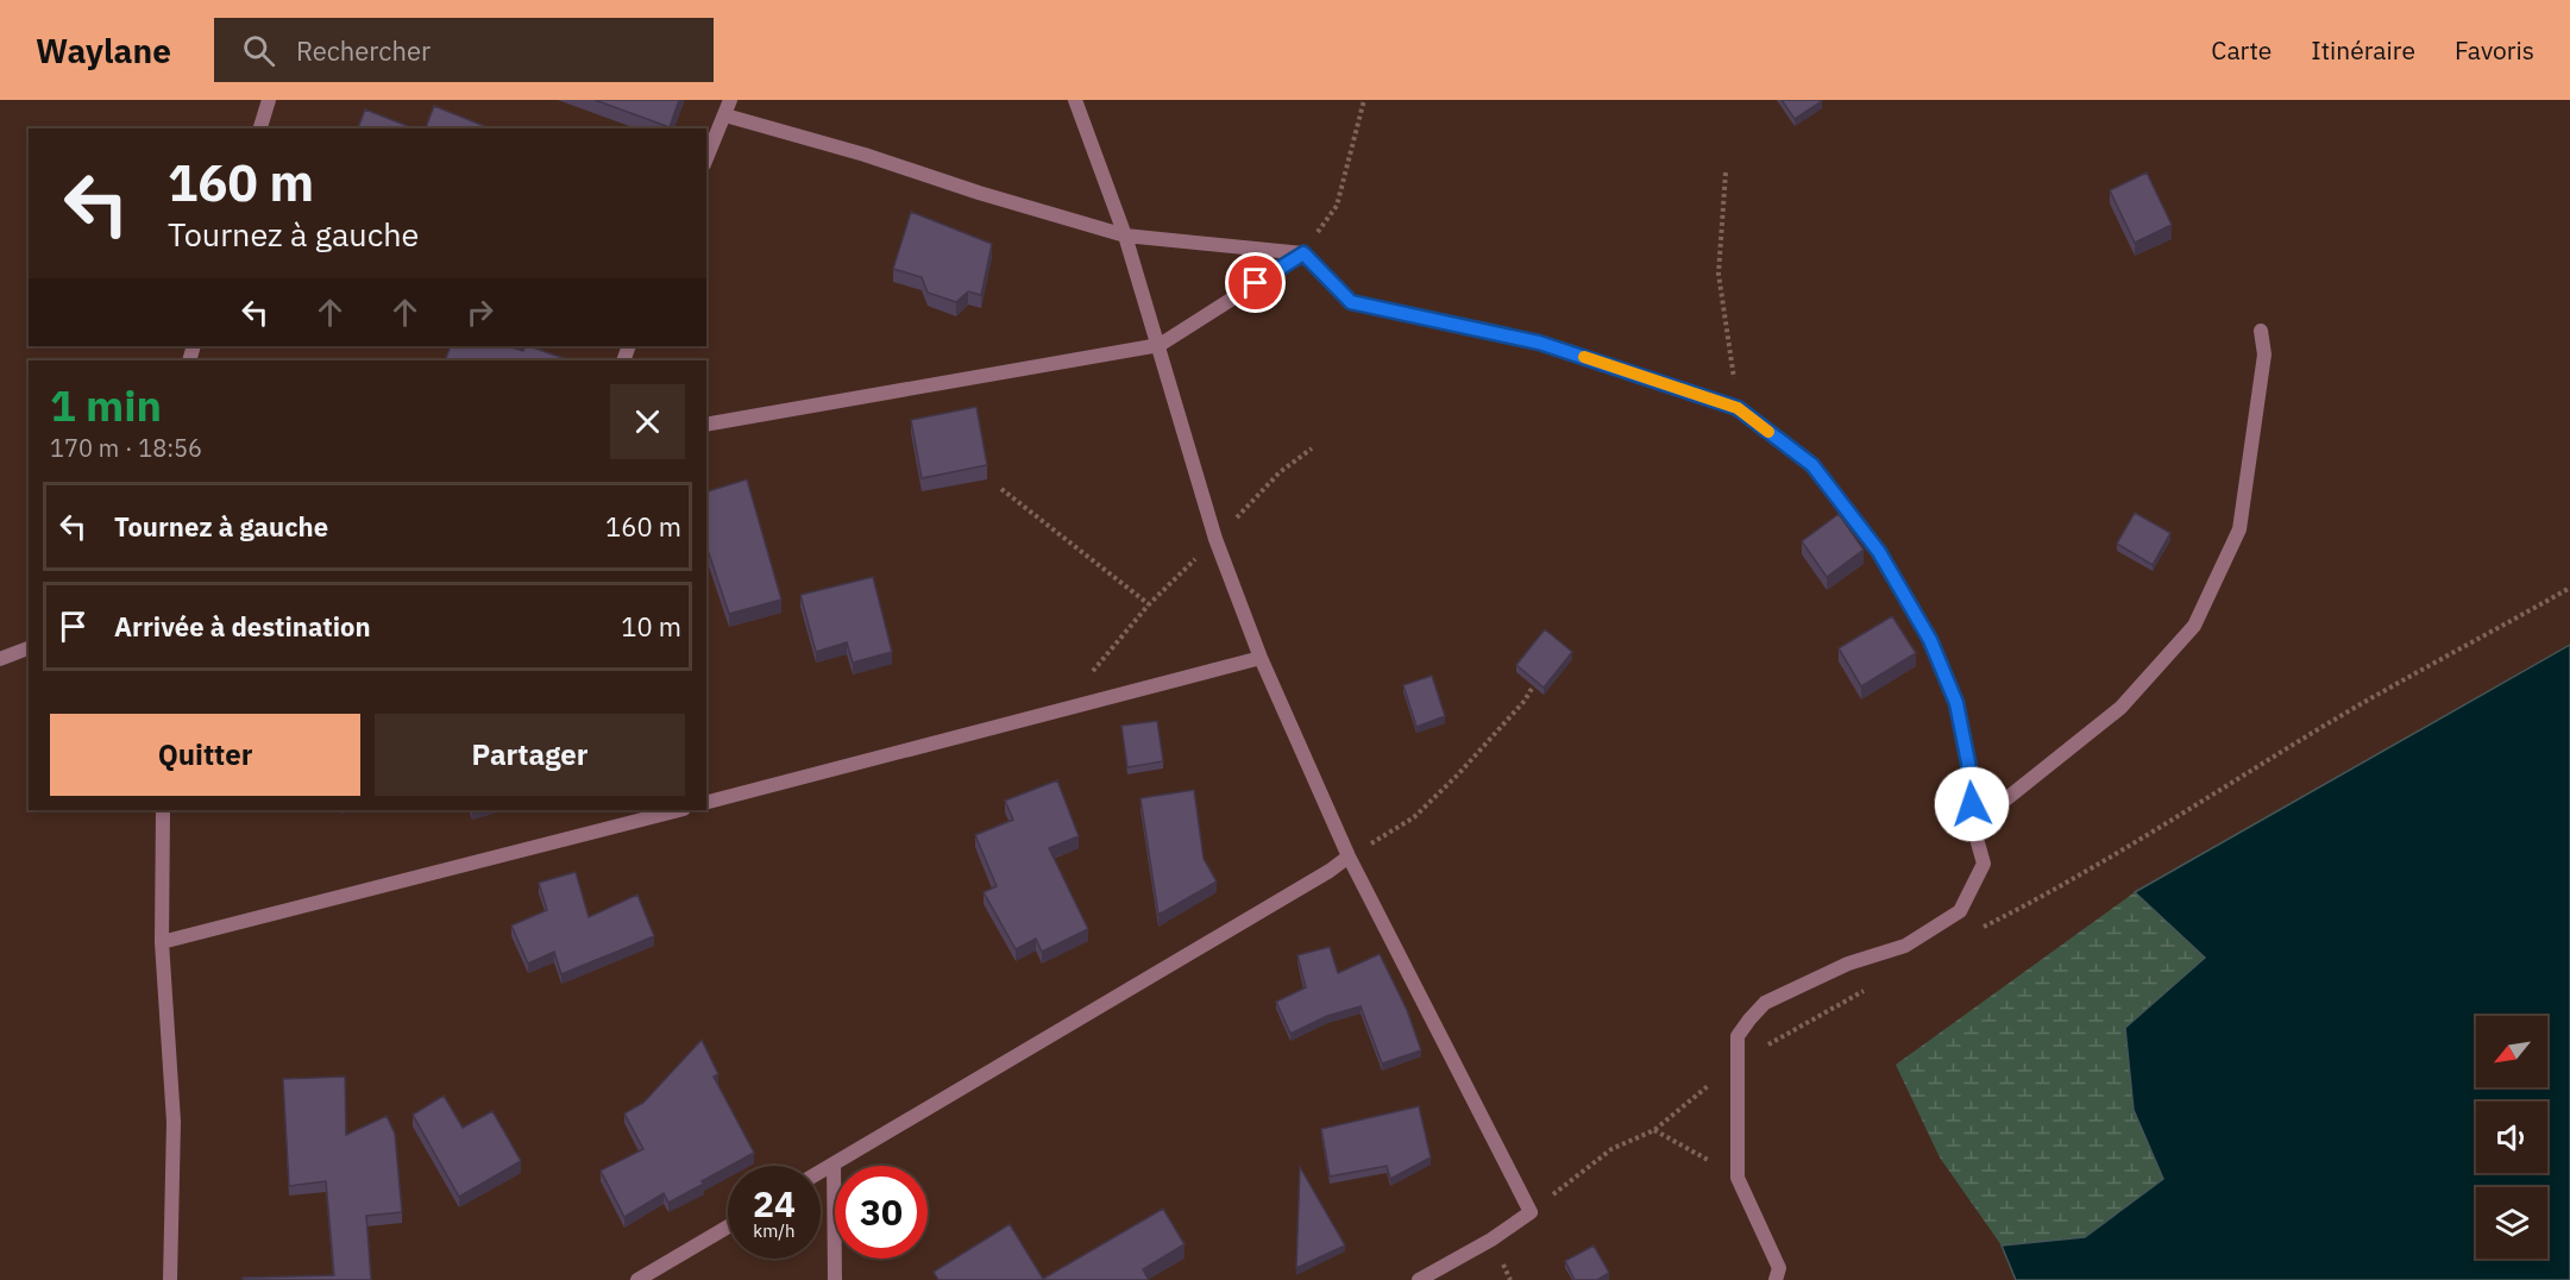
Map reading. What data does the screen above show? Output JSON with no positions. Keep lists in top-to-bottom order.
{
  "north": "bottom left",
  "page": {
    "header": "Waylane",
    "search": "Rechercher",
    "nav": ["Carte", "Itinéraire", "Favoris"],
    "turn": ["160 m", "Tournez à gauche"],
    "heading": ["1 min", "170 m · 18:56"],
    "list": [
      {
        "name": "Tournez à gauche",
        "value": "160 m"
      },
      {
        "name": "Arrivée à destination",
        "value": "10 m"
      }
    ],
    "buttons": ["Quitter", "Partager"],
    "speed": "24 km/h",
    "limit": "30"
  }
}
